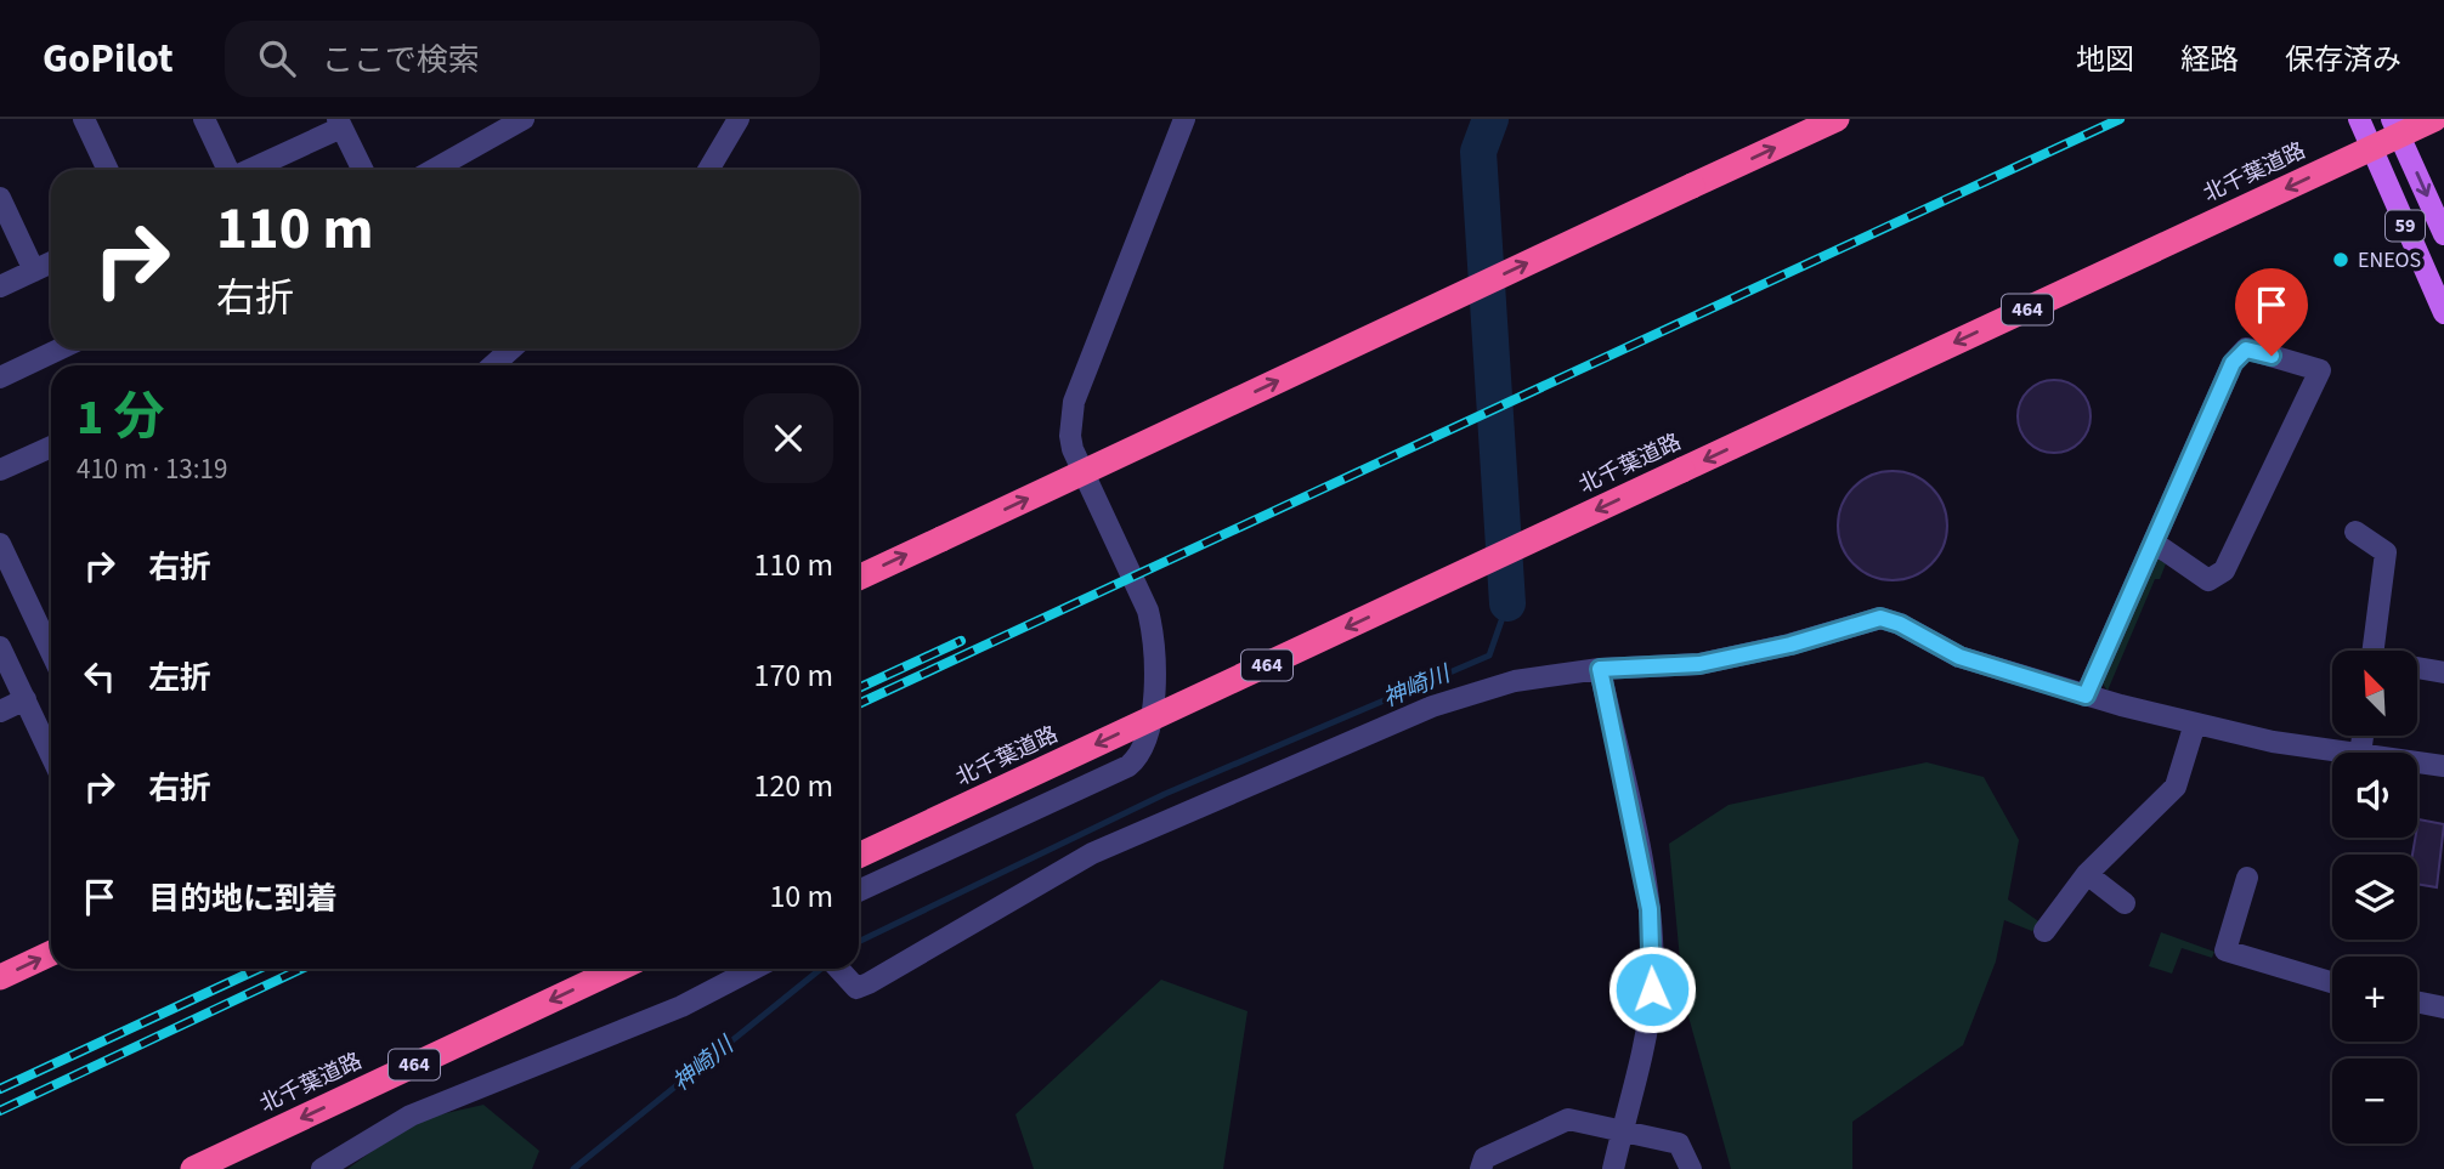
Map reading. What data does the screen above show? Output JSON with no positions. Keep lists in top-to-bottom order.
{
  "streets": {
    "highway": ["北千葉道路", "464"],
    "main road": ["59"]
  },
  "crossings": [
    ["北千葉道路", "59"]
  ],
  "one_way": ["北千葉道路"],
  "water": ["神崎川"],
  "places": ["ENEOS"],
  "north": "top left",
  "page": {
    "header": "GoPilot",
    "search": "ここで検索",
    "nav": ["地図", "経路", "保存済み"],
    "turn": ["110 m", "右折"],
    "heading": ["1 分", "410 m · 13:19"],
    "list": [
      {
        "name": "右折",
        "value": "110 m"
      },
      {
        "name": "左折",
        "value": "170 m"
      },
      {
        "name": "右折",
        "value": "120 m"
      },
      {
        "name": "目的地に到着",
        "value": "10 m"
      }
    ],
    "map_buttons": ["+", "−"]
  }
}
